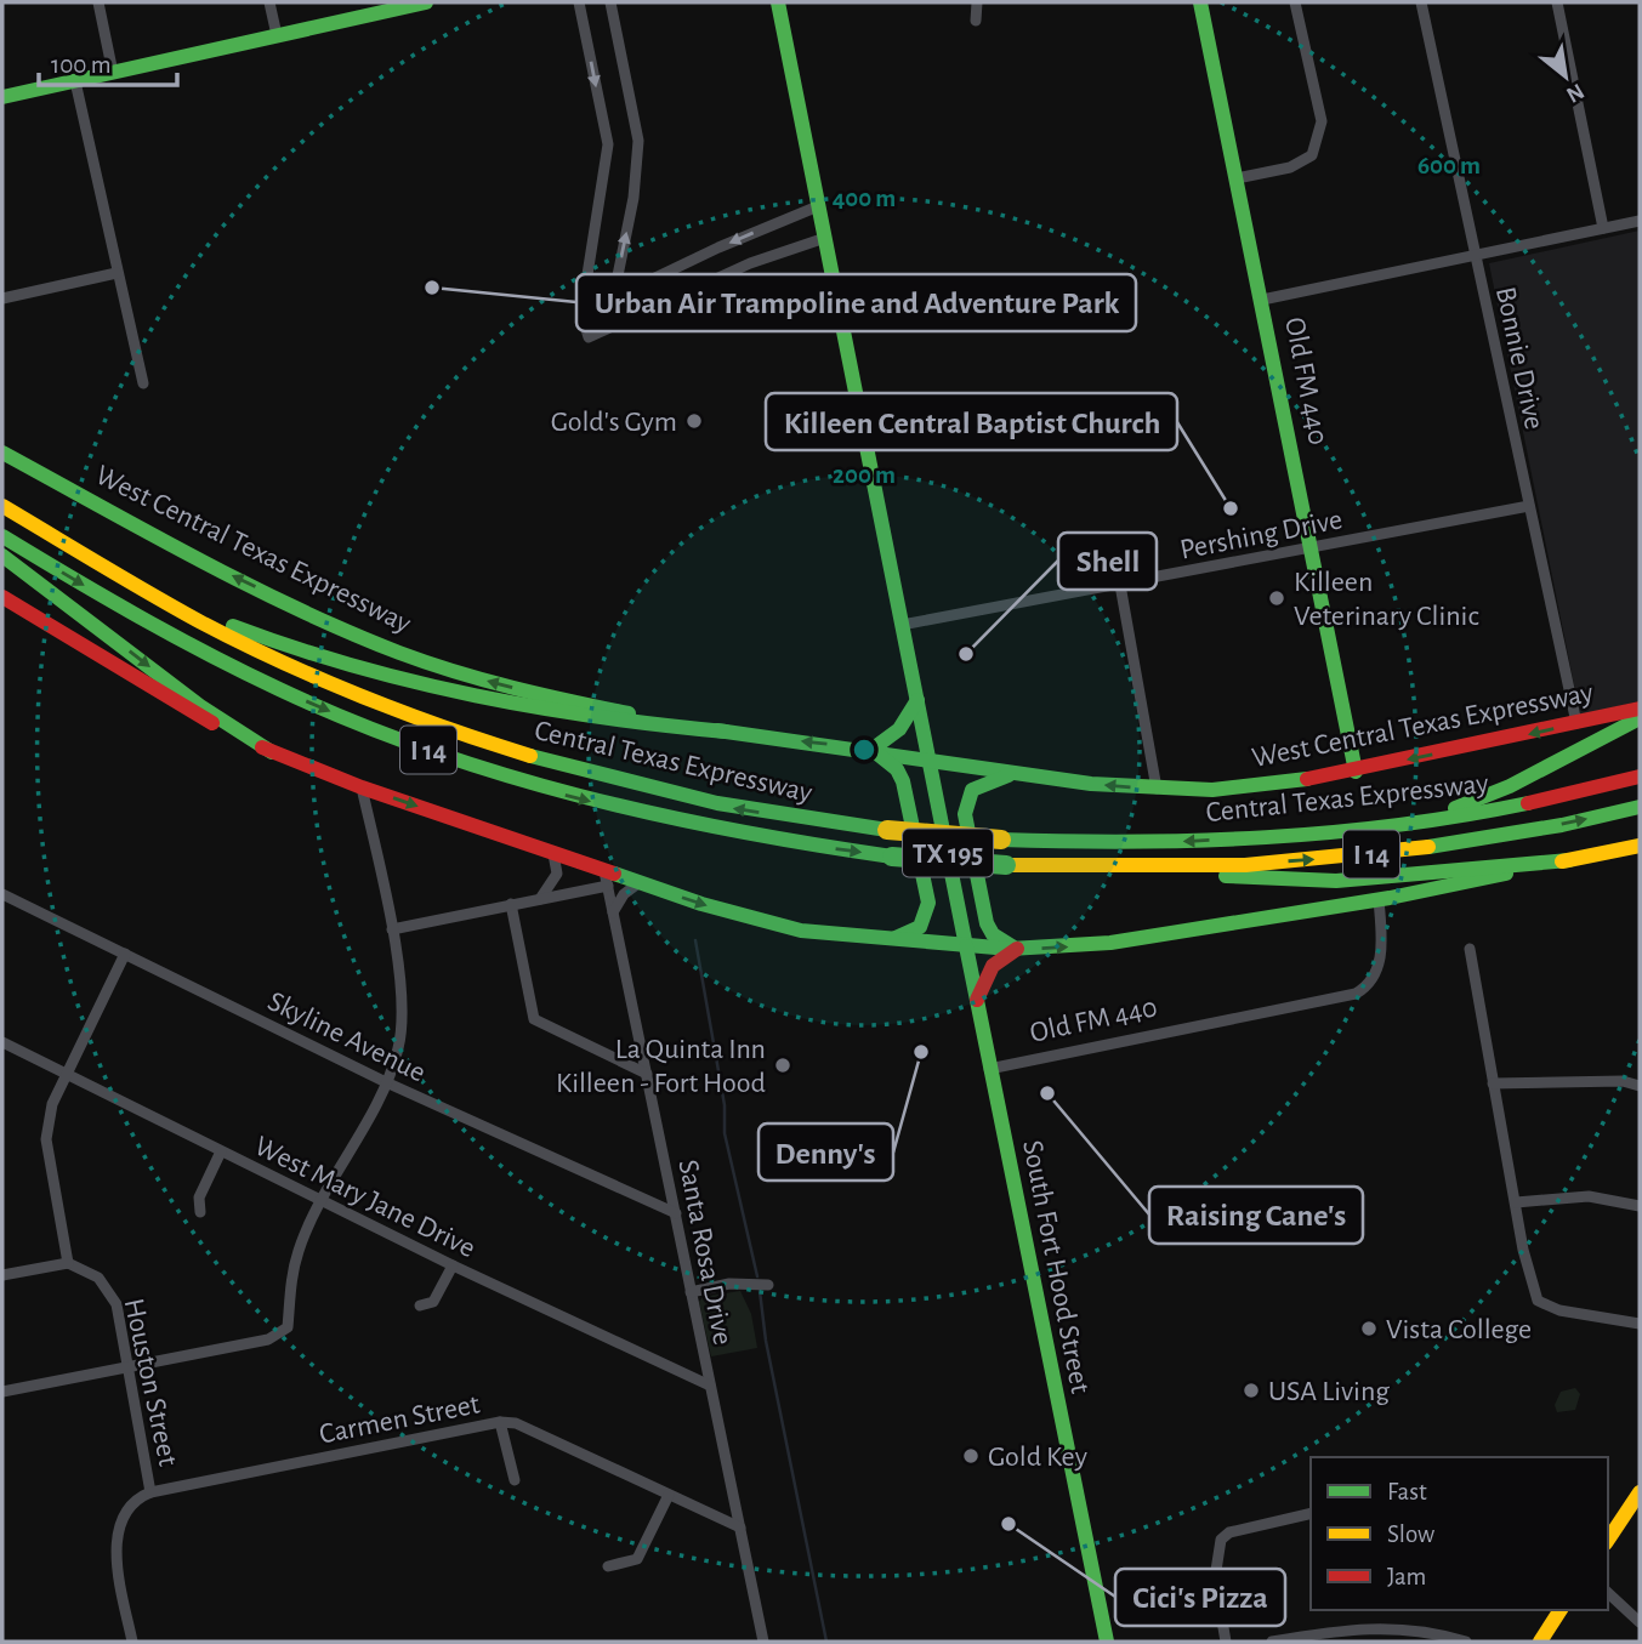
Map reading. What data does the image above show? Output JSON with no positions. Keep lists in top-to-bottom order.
{
  "streets": {
    "main road": [
      "Old FM 440",
      "West Central Texas Expressway",
      "I 14",
      "Central Texas Expressway",
      "TX 195",
      "South Fort Hood Street"
    ],
    "street": [
      "Bonnie Drive",
      "Pershing Drive",
      "Skyline Avenue",
      "West Mary Jane Drive",
      "Santa Rosa Drive",
      "Houston Street",
      "Carmen Street"
    ]
  },
  "crossings": [
    ["Bonnie Drive", "Pershing Drive"],
    ["Bonnie Drive", "West Central Texas Expressway"],
    ["Old FM 440", "Pershing Drive"],
    ["Old FM 440", "West Central Texas Expressway"],
    ["Old FM 440", "South Fort Hood Street"],
    ["Pershing Drive", "South Fort Hood Street"],
    ["West Central Texas Expressway", "South Fort Hood Street"],
    ["Skyline Avenue", "Santa Rosa Drive"],
    ["West Mary Jane Drive", "Santa Rosa Drive"],
    ["Santa Rosa Drive", "Carmen Street"],
    ["Houston Street", "Carmen Street"]
  ],
  "places": [
    "Urban Air Trampoline and Adventure Park",
    "Gold's Gym",
    "Killeen Central Baptist Church",
    "Killeen Veterinary Clinic",
    "Shell",
    "Denny's",
    "La Quinta Inn Killeen - Fort Hood",
    "Raising Cane's",
    "Vista College",
    "USA Living",
    "Gold Key",
    "Cici's Pizza"
  ],
  "legend": ["Fast", "Slow", "Jam"],
  "scale_bar": "100 m",
  "north": "bottom right",
  "rings": ["600 m", "400 m", "200 m"]
}
